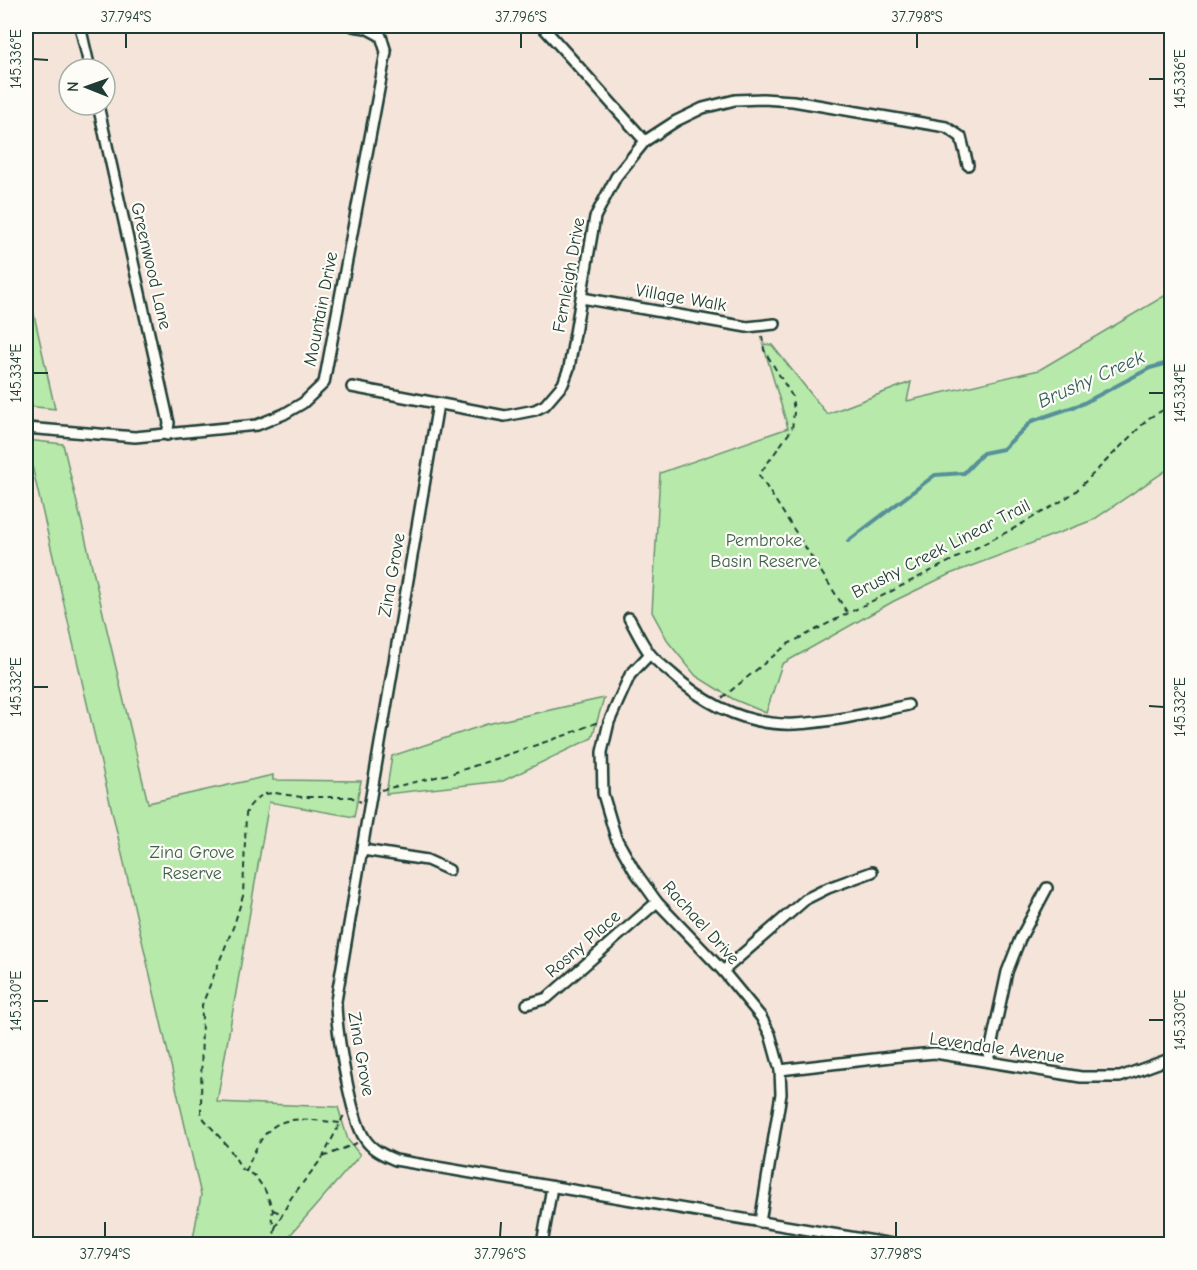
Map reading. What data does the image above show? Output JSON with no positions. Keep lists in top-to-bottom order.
{
  "streets": {
    "street": [
      "Greenwood Lane",
      "Fernleigh Drive",
      "Village Walk",
      "Mountain Drive",
      "Zina Grove",
      "Rachael Drive",
      "Rosny Place",
      "Levendale Avenue"
    ],
    "path": ["Brushy Creek Linear Trail"]
  },
  "crossings": [
    ["Greenwood Lane", "Mountain Drive"],
    ["Fernleigh Drive", "Village Walk"],
    ["Fernleigh Drive", "Zina Grove"],
    ["Rachael Drive", "Rosny Place"],
    ["Rachael Drive", "Levendale Avenue"]
  ],
  "water": ["Brushy Creek"],
  "parks": ["Pembroke Basin Reserve", "Zina Grove Reserve"],
  "north": "left",
  "coordinates": [
    "37.794°S",
    "37.796°S",
    "37.798°S",
    "145.336°E",
    "145.334°E",
    "145.332°E",
    "145.330°E"
  ]
}
